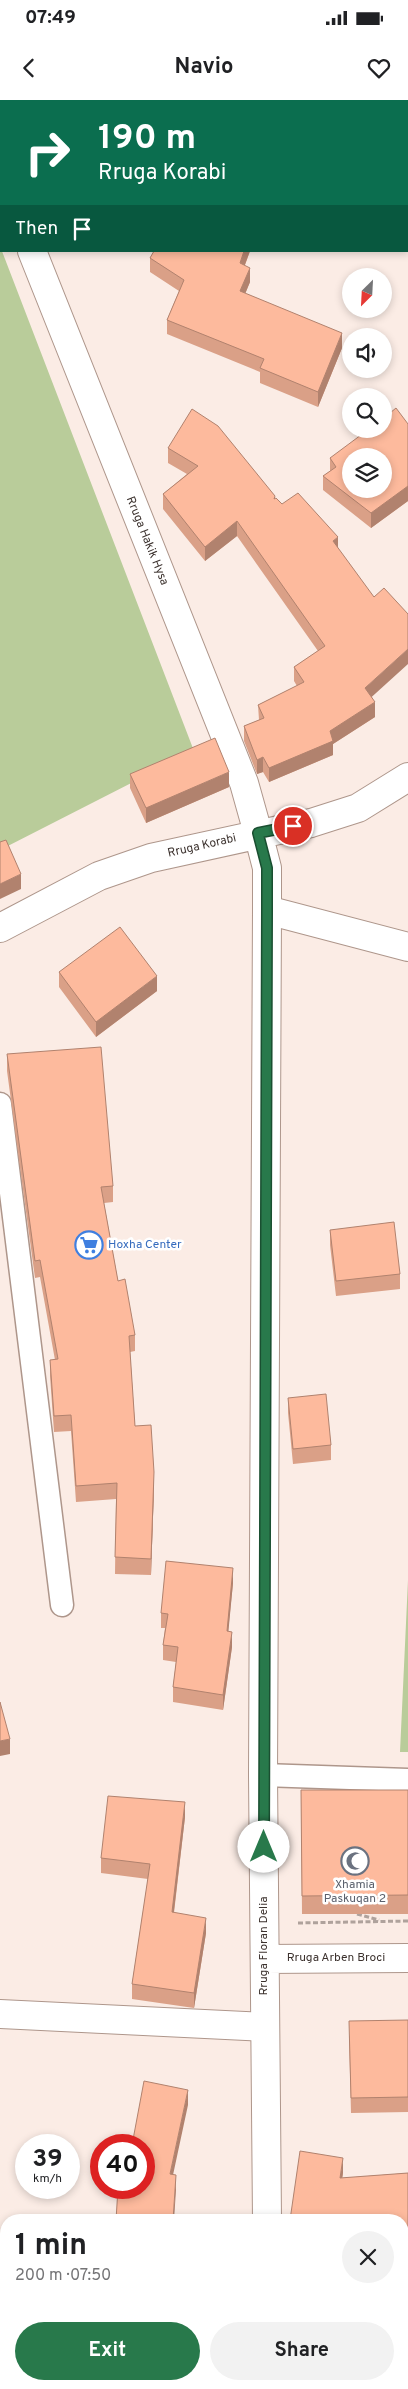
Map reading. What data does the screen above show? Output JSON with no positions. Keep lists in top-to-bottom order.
{
  "streets": {
    "street": [
      "Rruga Hakik Hysa",
      "Rruga Korabi",
      "Rruga Floran Delia",
      "Rruga Arben Broci"
    ]
  },
  "crossings": [
    ["Rruga Hakik Hysa", "Rruga Korabi"],
    ["Rruga Hakik Hysa", "Rruga Floran Delia"],
    ["Rruga Korabi", "Rruga Floran Delia"],
    ["Rruga Floran Delia", "Rruga Arben Broci"]
  ],
  "places": {
    "supermarket": ["Hoxha Center"],
    "mosque": ["Xhamia Paskuqan 2"]
  },
  "north": "bottom left",
  "page": {
    "status": "07:49",
    "header": "Navio",
    "turn": ["190 m", "Rruga Korabi"],
    "then": "Then",
    "speed": "39 km/h",
    "limit": "40",
    "heading": ["1 min", "200 m · 07:50"],
    "buttons": ["Exit", "Share"]
  }
}
